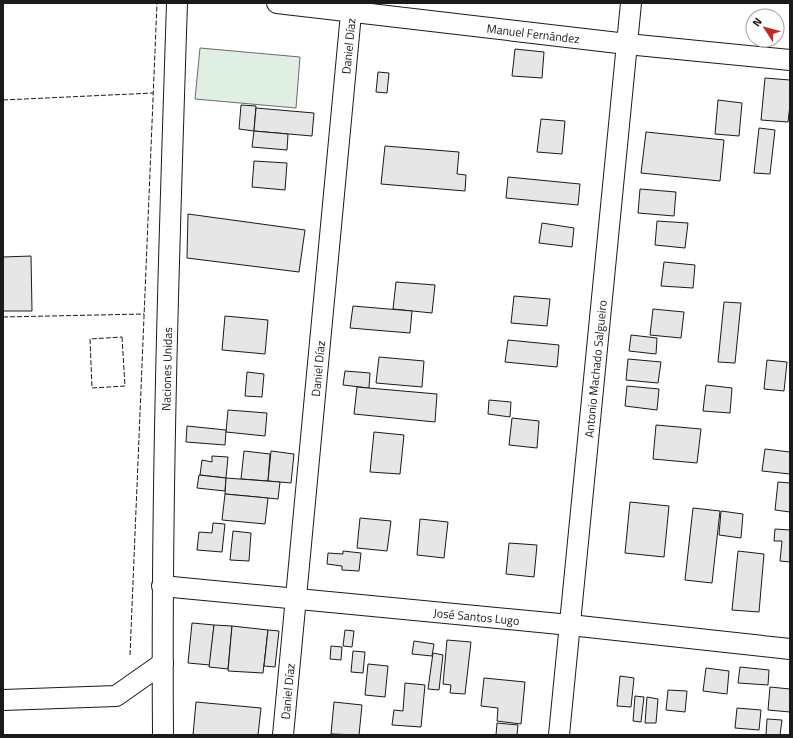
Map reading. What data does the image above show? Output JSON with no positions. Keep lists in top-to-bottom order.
{
  "streets": {
    "street": [
      "Manuel Fernández",
      "Daniel Díaz",
      "Naciones Unidas",
      "Antonio Machado Salgueiro",
      "José Santos Lugo"
    ]
  },
  "crossings": [
    ["Manuel Fernández", "Daniel Díaz"],
    ["Manuel Fernández", "Antonio Machado Salgueiro"],
    ["Daniel Díaz", "José Santos Lugo"],
    ["Naciones Unidas", "José Santos Lugo"],
    ["Antonio Machado Salgueiro", "José Santos Lugo"]
  ],
  "north": "top left"
}
